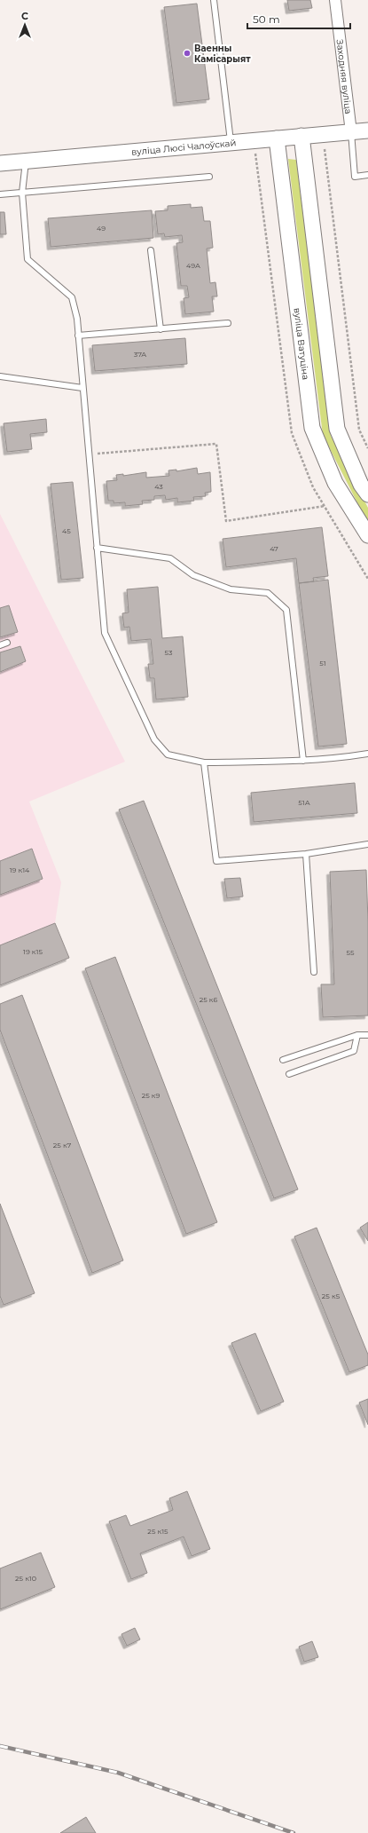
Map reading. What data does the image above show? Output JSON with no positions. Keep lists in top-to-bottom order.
{
  "streets": {
    "street": ["Заходняя вуліца", "вуліца Люсі Чалоўскай", "вуліца Ватуціна"]
  },
  "crossings": [
    ["Заходняя вуліца", "вуліца Люсі Чалоўскай"],
    ["вуліца Люсі Чалоўскай", "вуліца Ватуціна"]
  ],
  "places": ["Ваенны Камісарыят"],
  "house_numbers": [
    "49",
    "49А",
    "37А",
    "43",
    "45",
    "47",
    "53",
    "51",
    "51А",
    "19 к14",
    "19 к15",
    "55",
    "25 к6",
    "25 к9",
    "25 к7",
    "25 к5",
    "25 к15",
    "25 к10"
  ],
  "scale_bar": "50 m",
  "north": "top"
}
